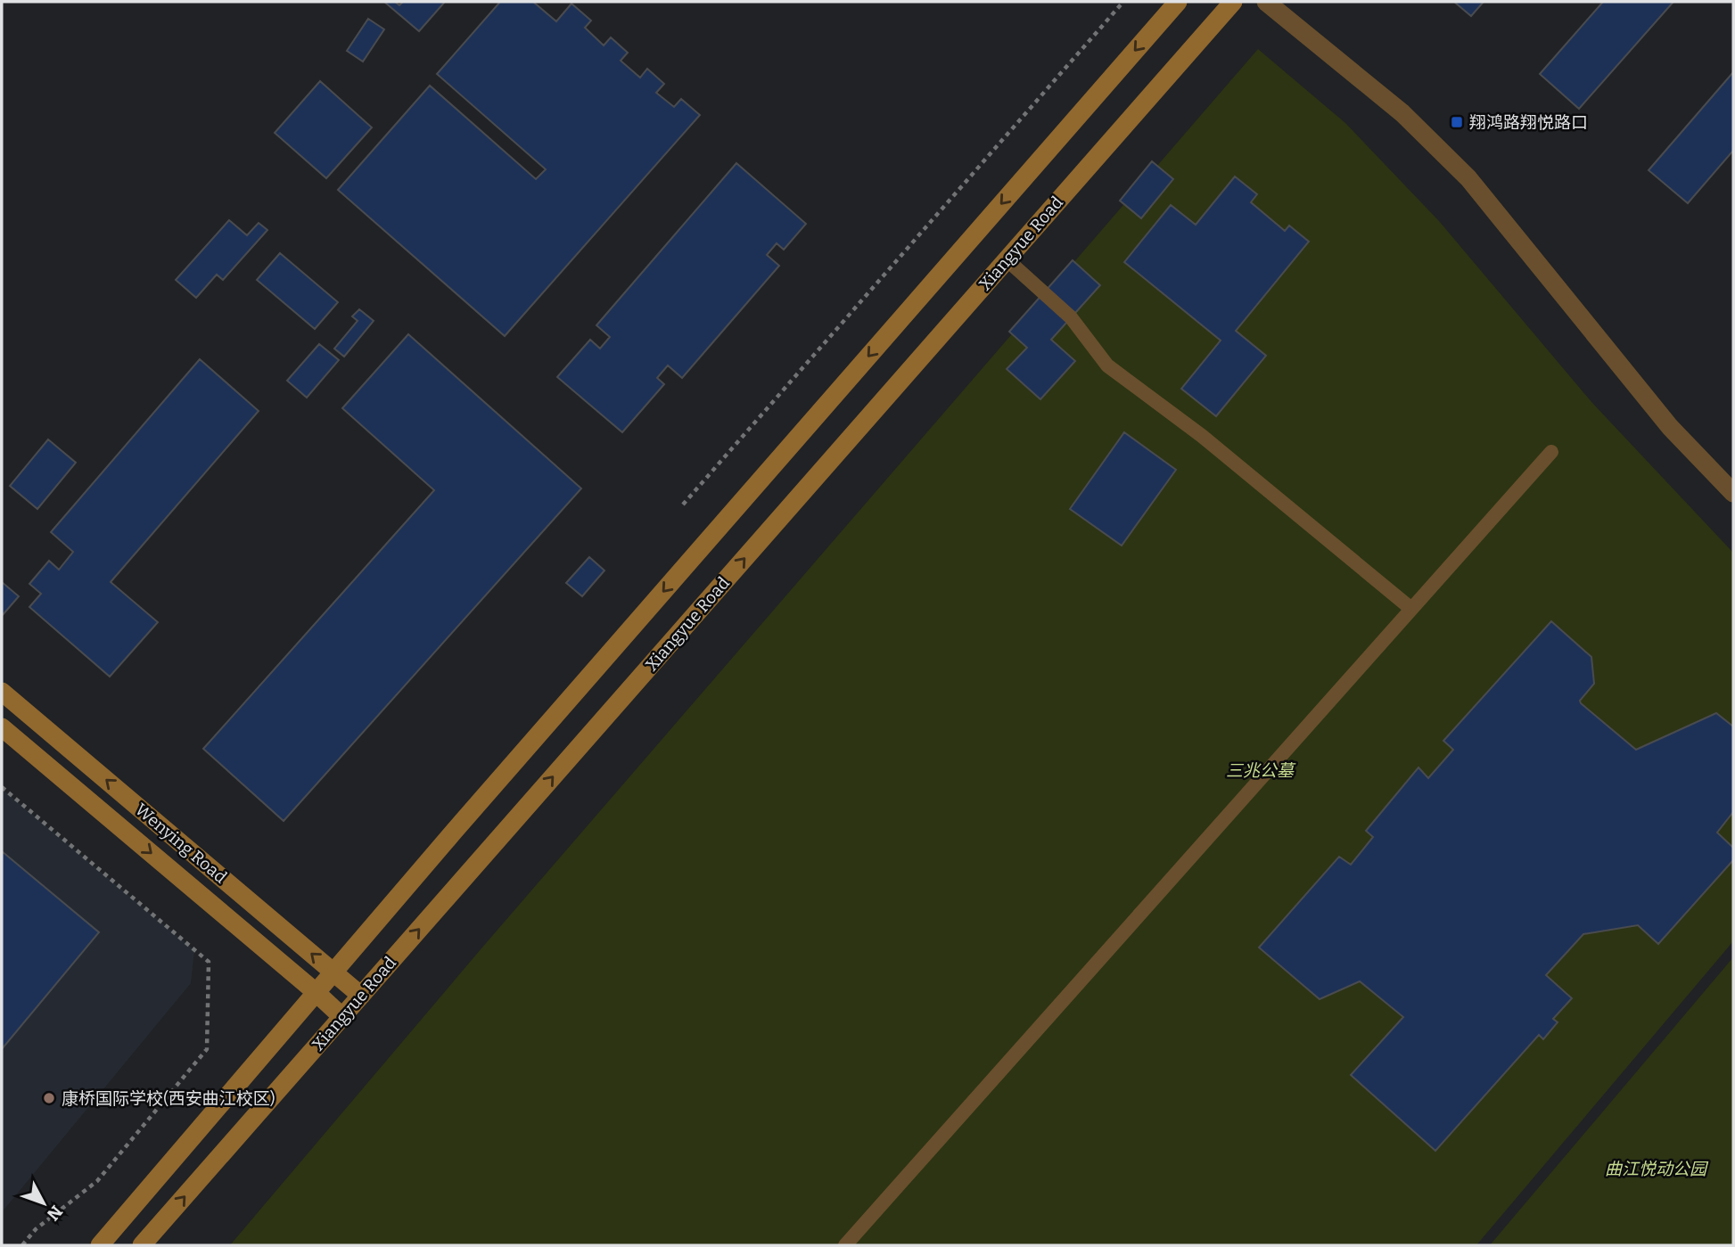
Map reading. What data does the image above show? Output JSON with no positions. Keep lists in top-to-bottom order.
{
  "streets": {
    "street": ["Xiangyue Road", "Wenying Road"]
  },
  "crossings": [
    ["Xiangyue Road", "Wenying Road"]
  ],
  "parks": ["三兆公墓", "曲江悦动公园"],
  "places": {
    "transit": ["翔鸿路翔悦路口"],
    "other": ["康桥国际学校(西安曲江校区)"]
  },
  "north": "bottom right"
}
